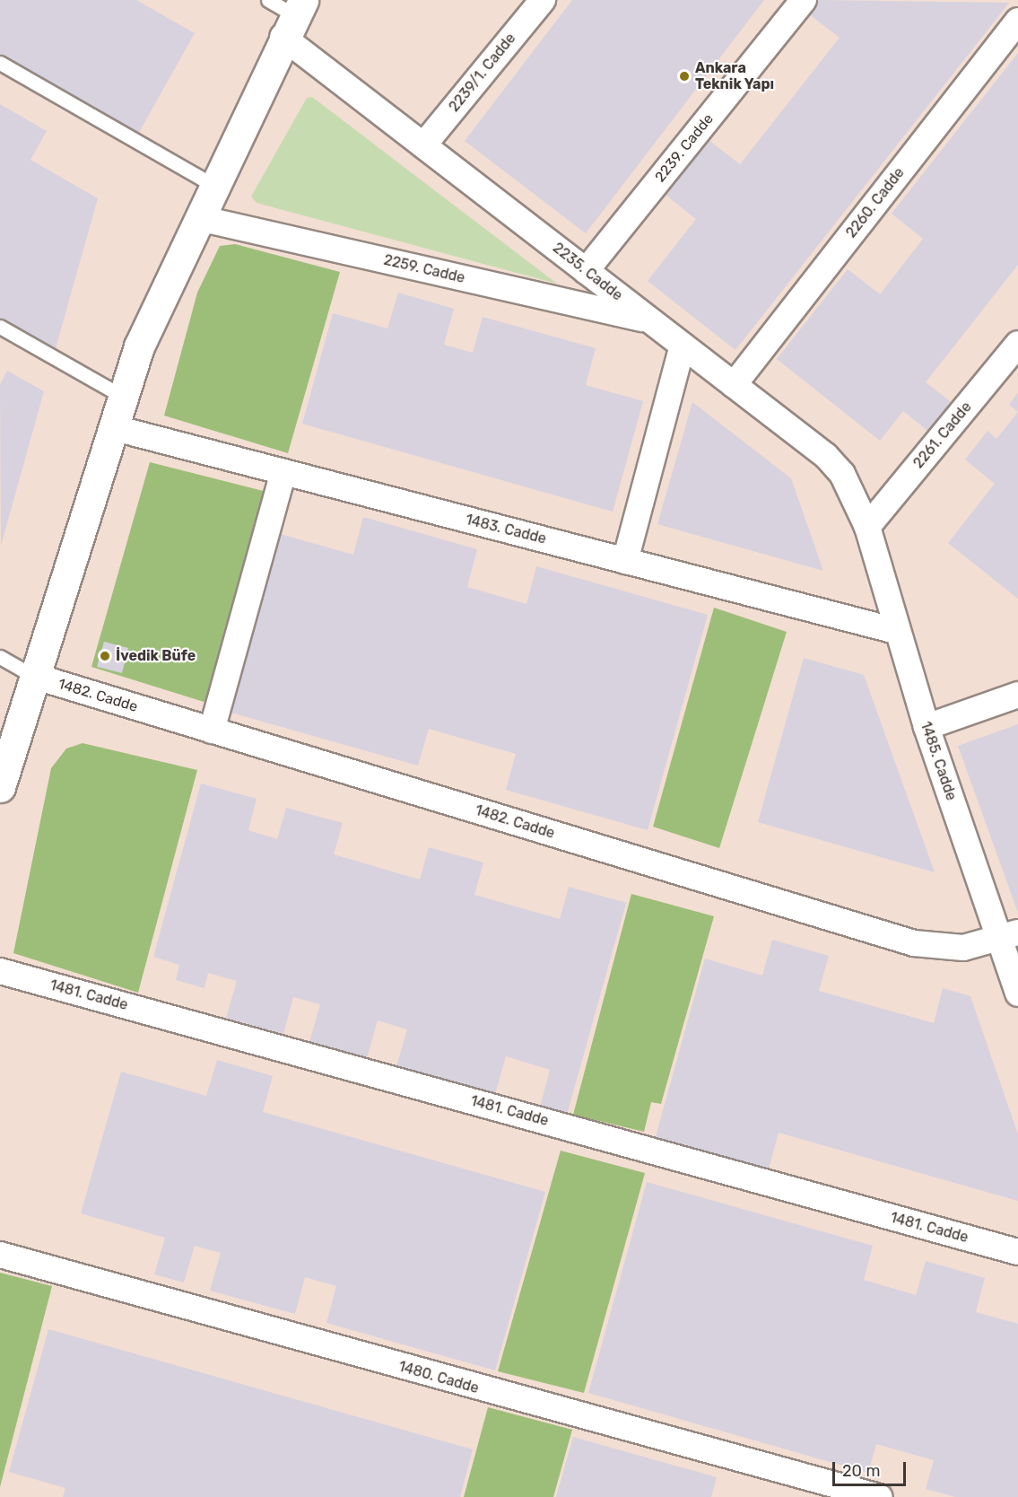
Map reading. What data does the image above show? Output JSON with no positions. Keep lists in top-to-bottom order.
{
  "streets": {
    "street": [
      "2239/1. Cadde",
      "2239. Cadde",
      "2260. Cadde",
      "2259. Cadde",
      "2235. Cadde",
      "2261. Cadde",
      "1483. Cadde",
      "1482. Cadde",
      "1485. Cadde",
      "1481. Cadde",
      "1480. Cadde"
    ]
  },
  "crossings": [
    ["2239/1. Cadde", "2235. Cadde"],
    ["2239. Cadde", "2235. Cadde"],
    ["2260. Cadde", "2235. Cadde"],
    ["2259. Cadde", "2235. Cadde"],
    ["2235. Cadde", "2261. Cadde"],
    ["2235. Cadde", "1485. Cadde"],
    ["2261. Cadde", "1485. Cadde"],
    ["1483. Cadde", "1485. Cadde"],
    ["1482. Cadde", "1485. Cadde"]
  ],
  "places": ["Ankara Teknik Yapı", "İvedik Büfe"],
  "scale_bar": "20 m"
}
